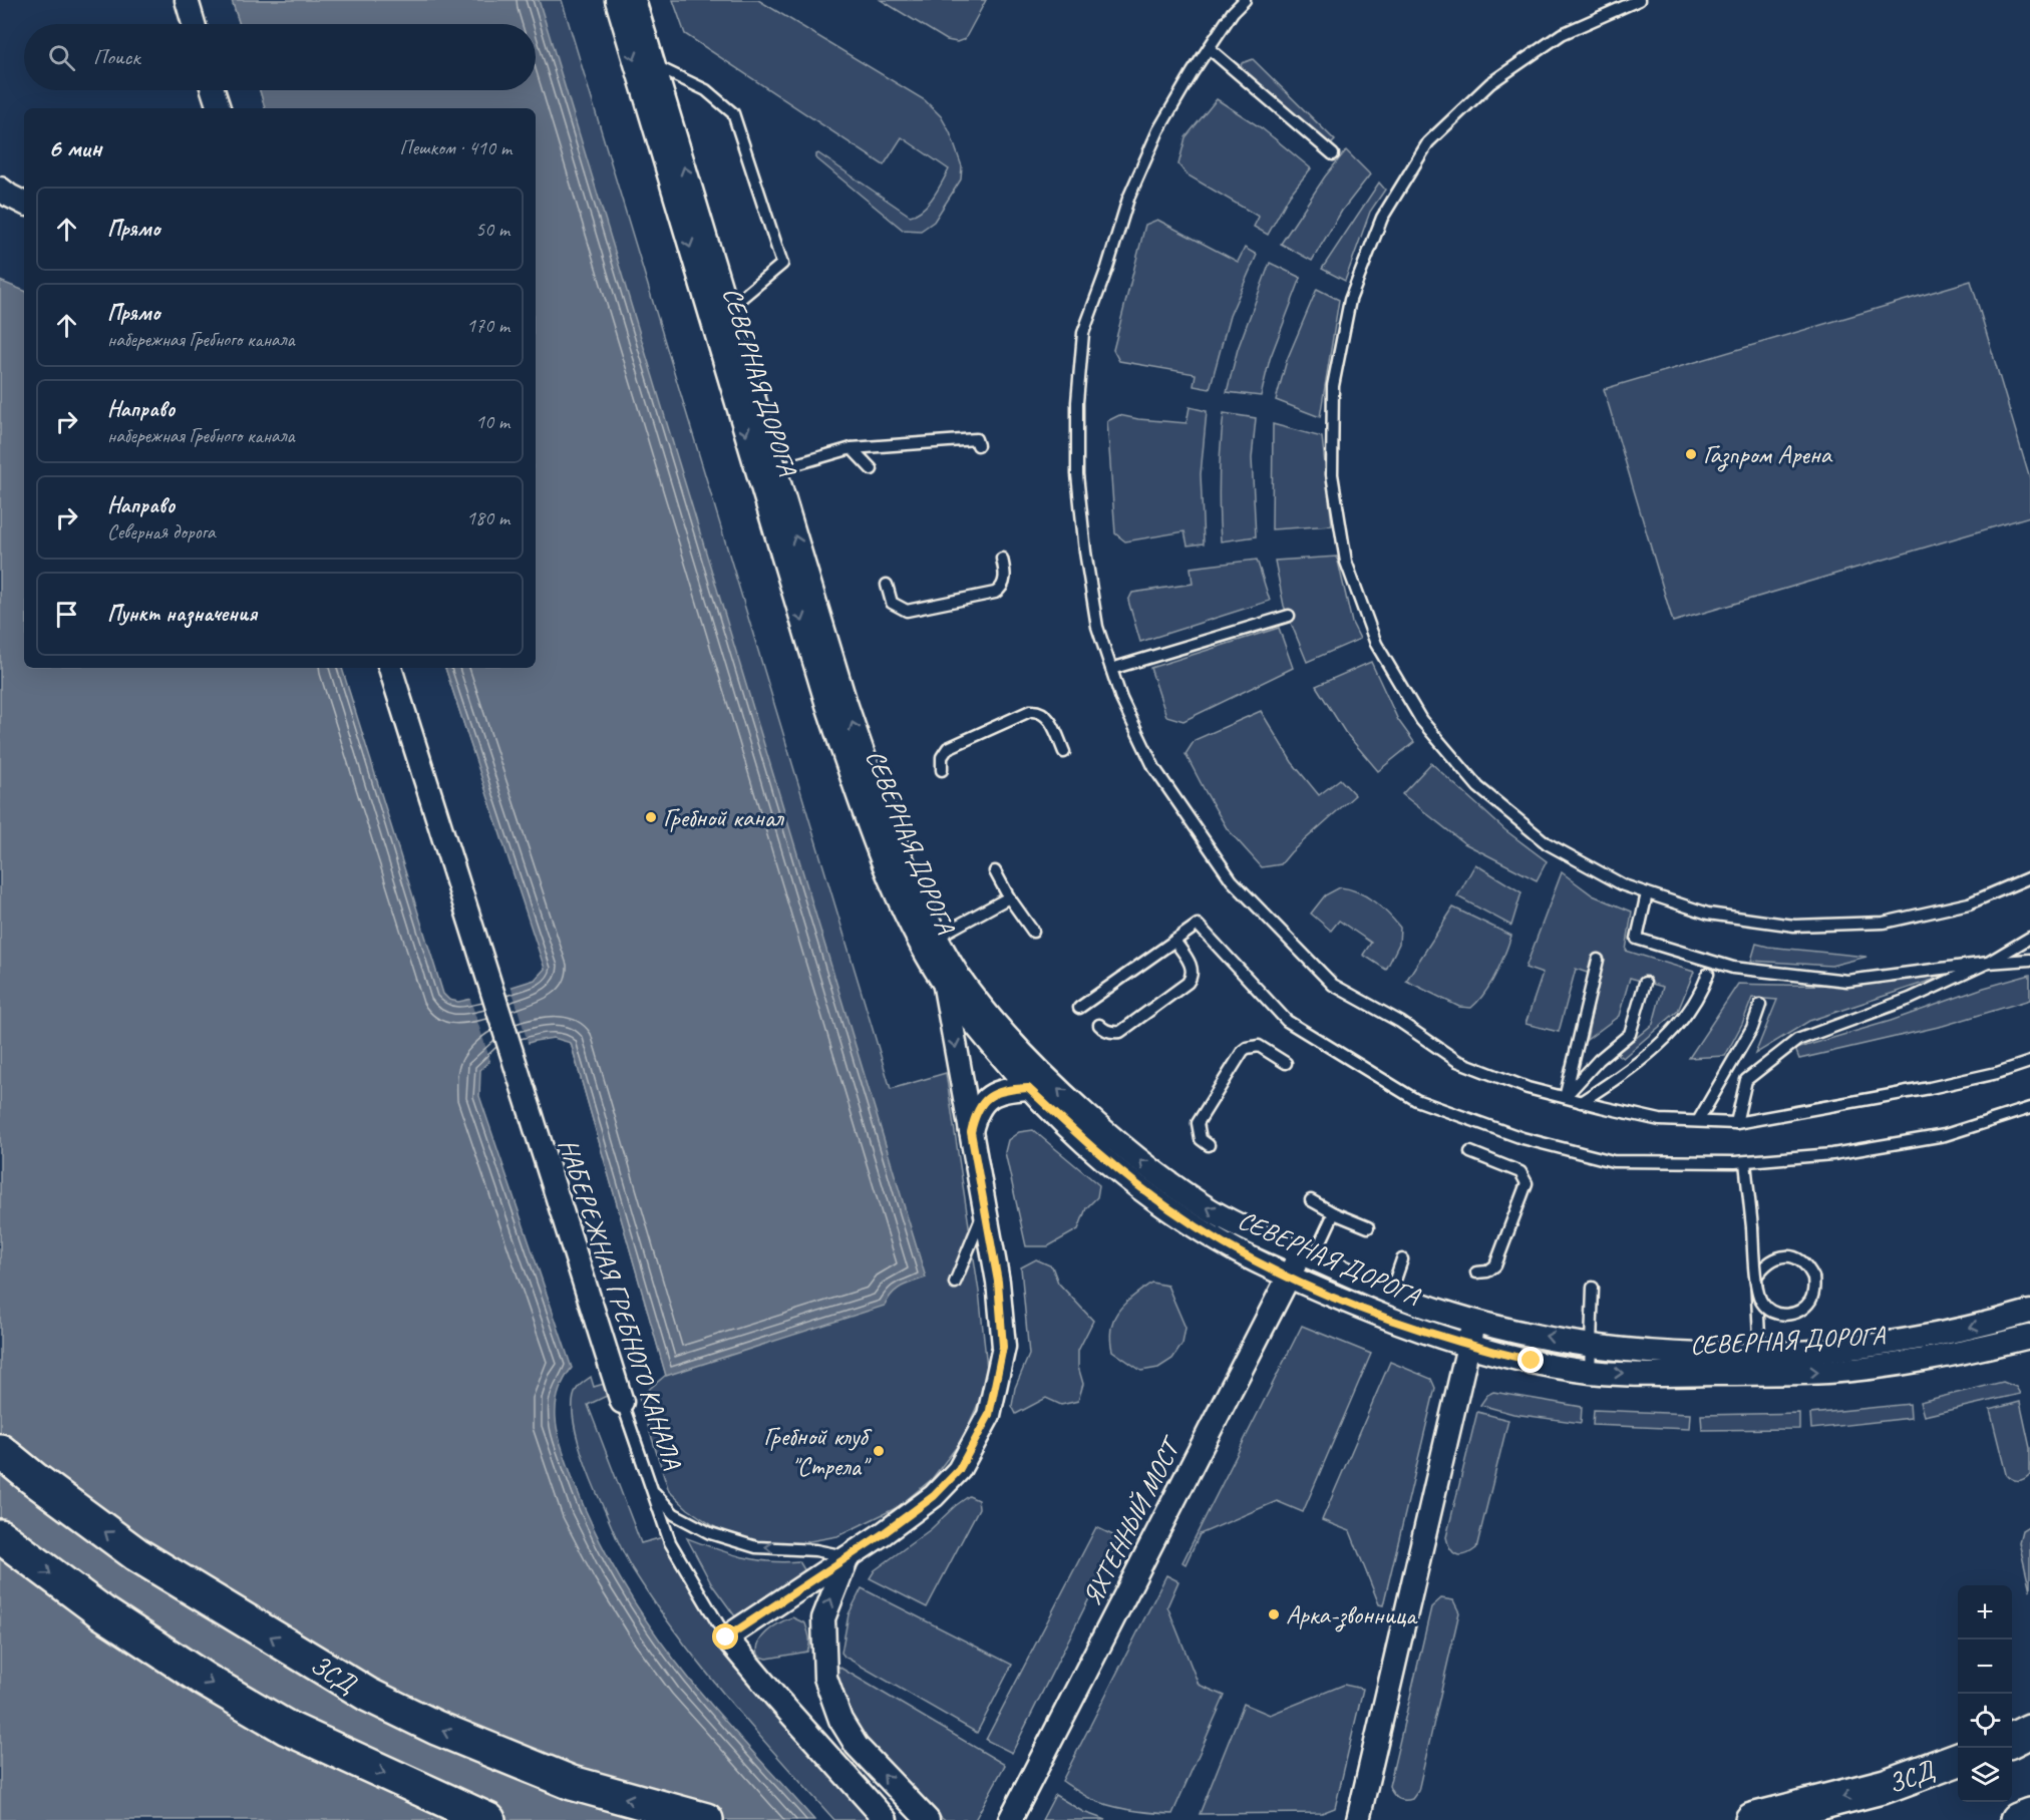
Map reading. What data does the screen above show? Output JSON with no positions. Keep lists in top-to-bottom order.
{
  "streets": {
    "highway": ["ЗСД"],
    "street": ["СЕВЕРНАЯ ДОРОГА", "НАБЕРЕЖНАЯ ГРЕБНОГО КАНАЛА", "ЯХТЕННЫЙ МОСТ"]
  },
  "crossings": [
    ["СЕВЕРНАЯ ДОРОГА", "ЯХТЕННЫЙ МОСТ"]
  ],
  "places": [
    "Газпром Арена",
    "Гребной канал",
    "Гребной клуб \"Стрела\"",
    "Арка-звонница"
  ],
  "page": {
    "search": "Поиск",
    "heading": ["6 мин", "Пешком · 410 m"],
    "list": [
      ["Прямо", "50 m"],
      ["Прямо", "набережная Гребного канала", "170 m"],
      ["Направо", "набережная Гребного канала", "10 m"],
      ["Направо", "Северная дорога", "180 m"],
      "Пункт назначения"
    ],
    "map_buttons": ["+", "−"]
  }
}
